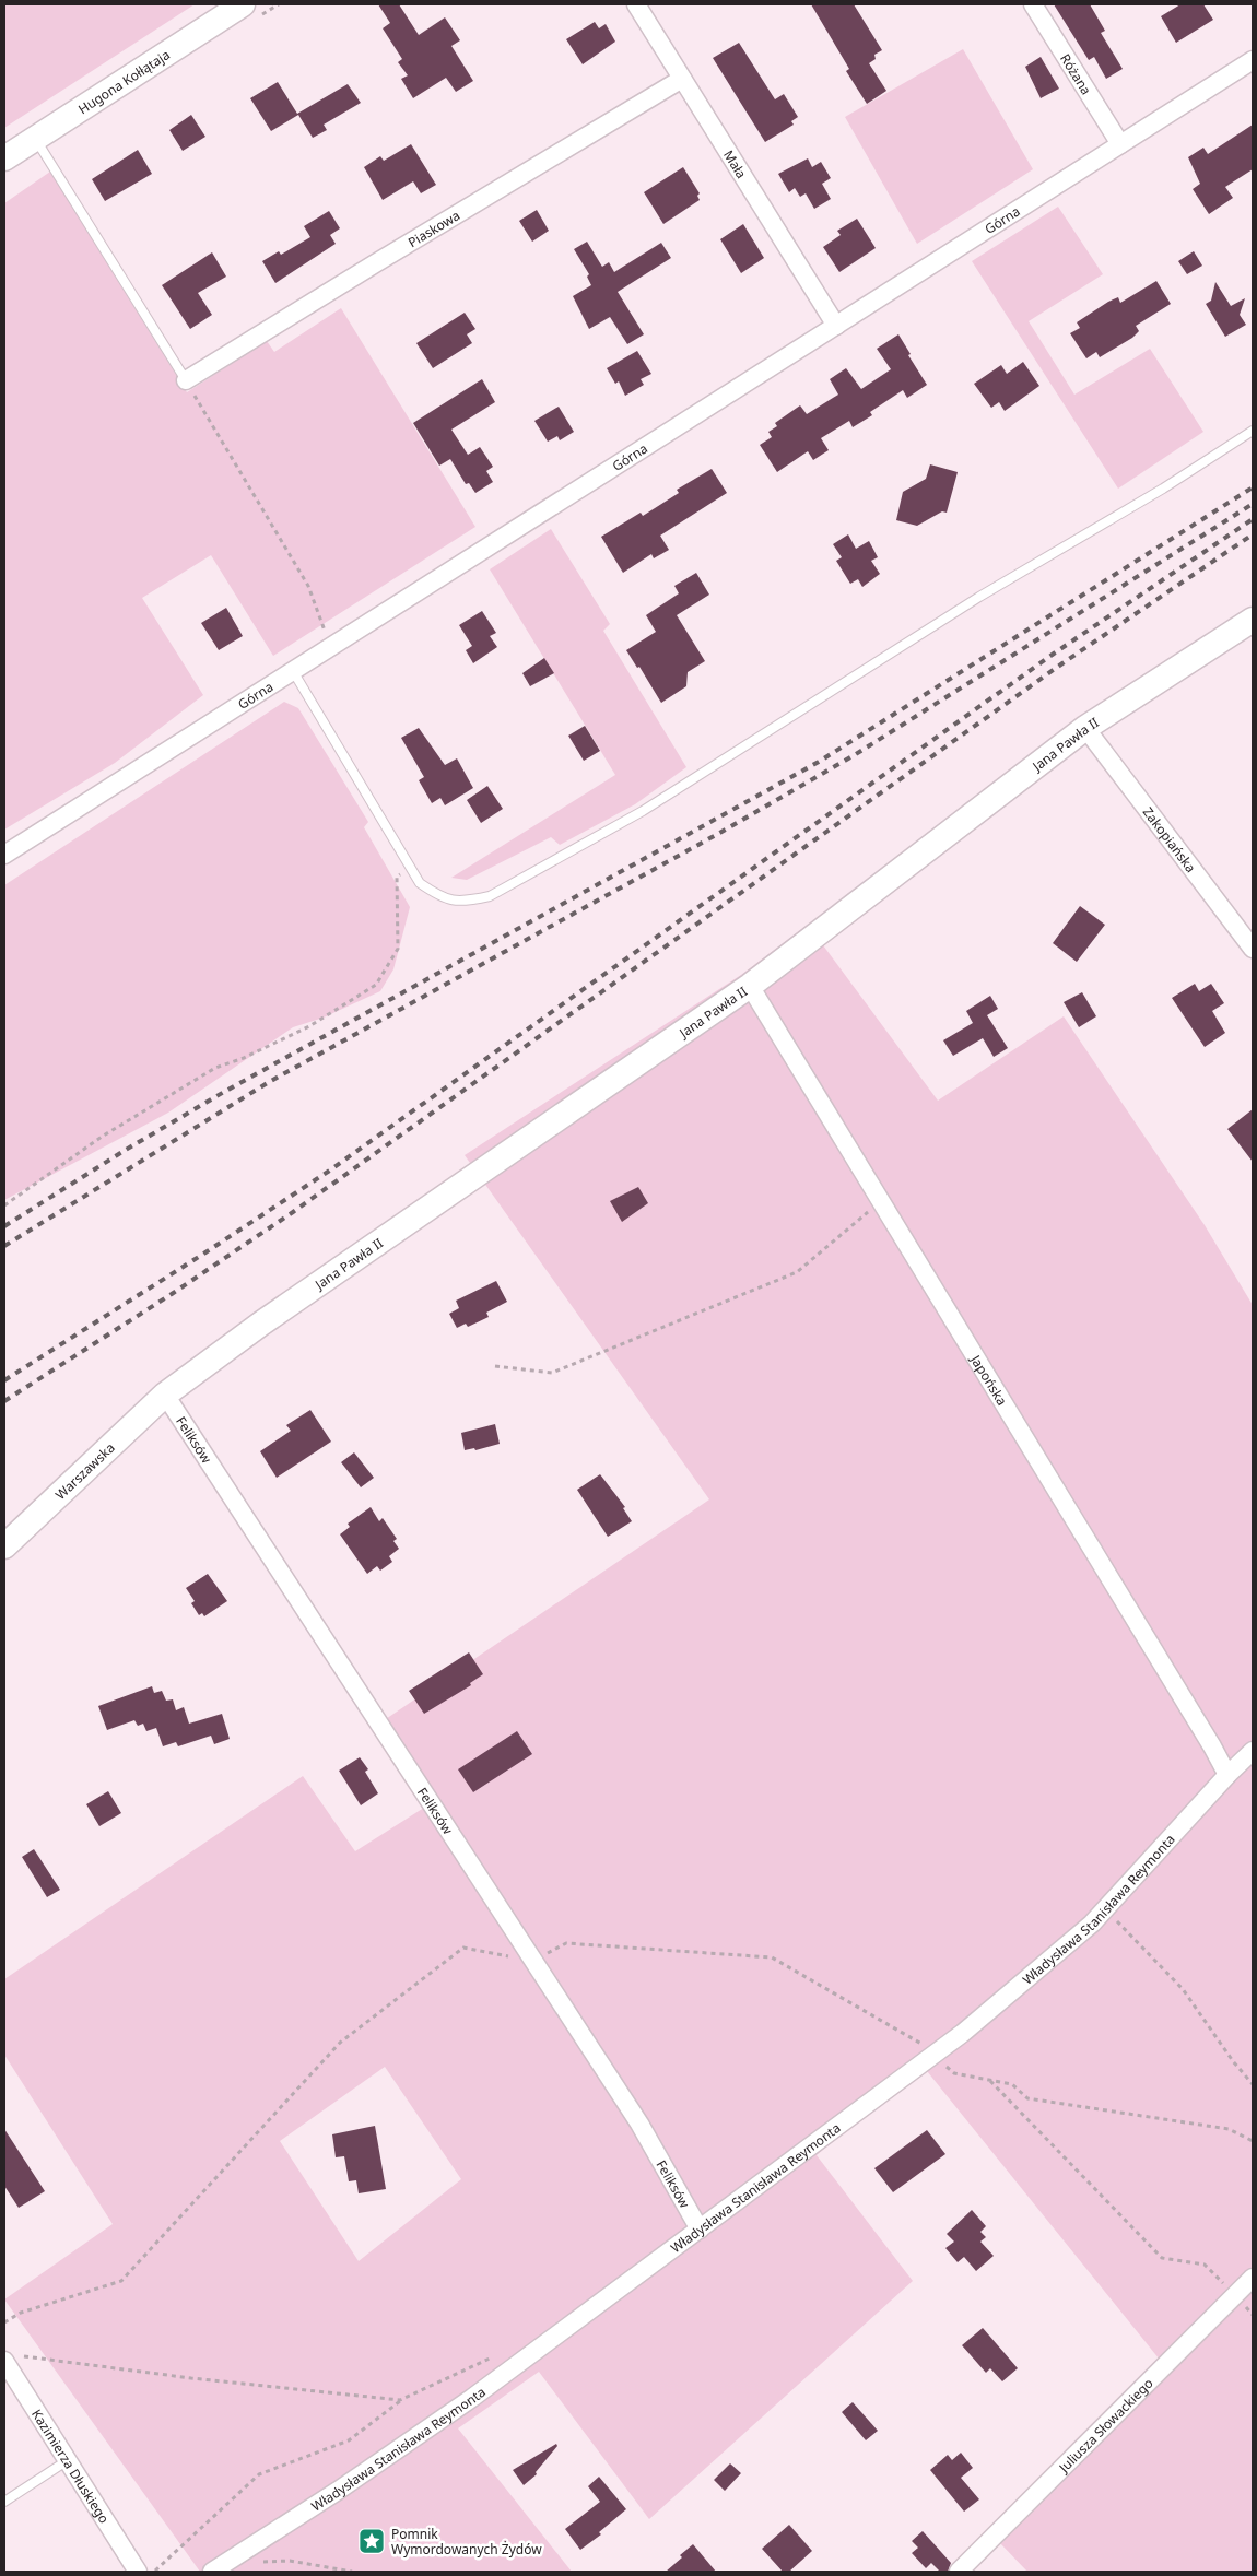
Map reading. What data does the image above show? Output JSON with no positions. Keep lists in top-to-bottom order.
{
  "streets": {
    "main road": ["Hugona Kołłątaja", "Jana Pawła II", "Warszawska"],
    "street": [
      "Różana",
      "Mała",
      "Górna",
      "Piaskowa",
      "Zakopiańska",
      "Japońska",
      "Feliksów",
      "Władysława Stanisława Reymonta",
      "Juliusza Słowackiego",
      "Kazimierza Dłuskiego"
    ]
  },
  "crossings": [
    ["Różana", "Górna"],
    ["Mała", "Górna"],
    ["Mała", "Piaskowa"],
    ["Jana Pawła II", "Zakopiańska"],
    ["Jana Pawła II", "Japońska"],
    ["Jana Pawła II", "Feliksów"],
    ["Jana Pawła II", "Warszawska"],
    ["Japońska", "Władysława Stanisława Reymonta"],
    ["Feliksów", "Warszawska"],
    ["Feliksów", "Władysława Stanisława Reymonta"]
  ],
  "places": {
    "place": ["Pomnik Wymordowanych Żydów"]
  }
}
